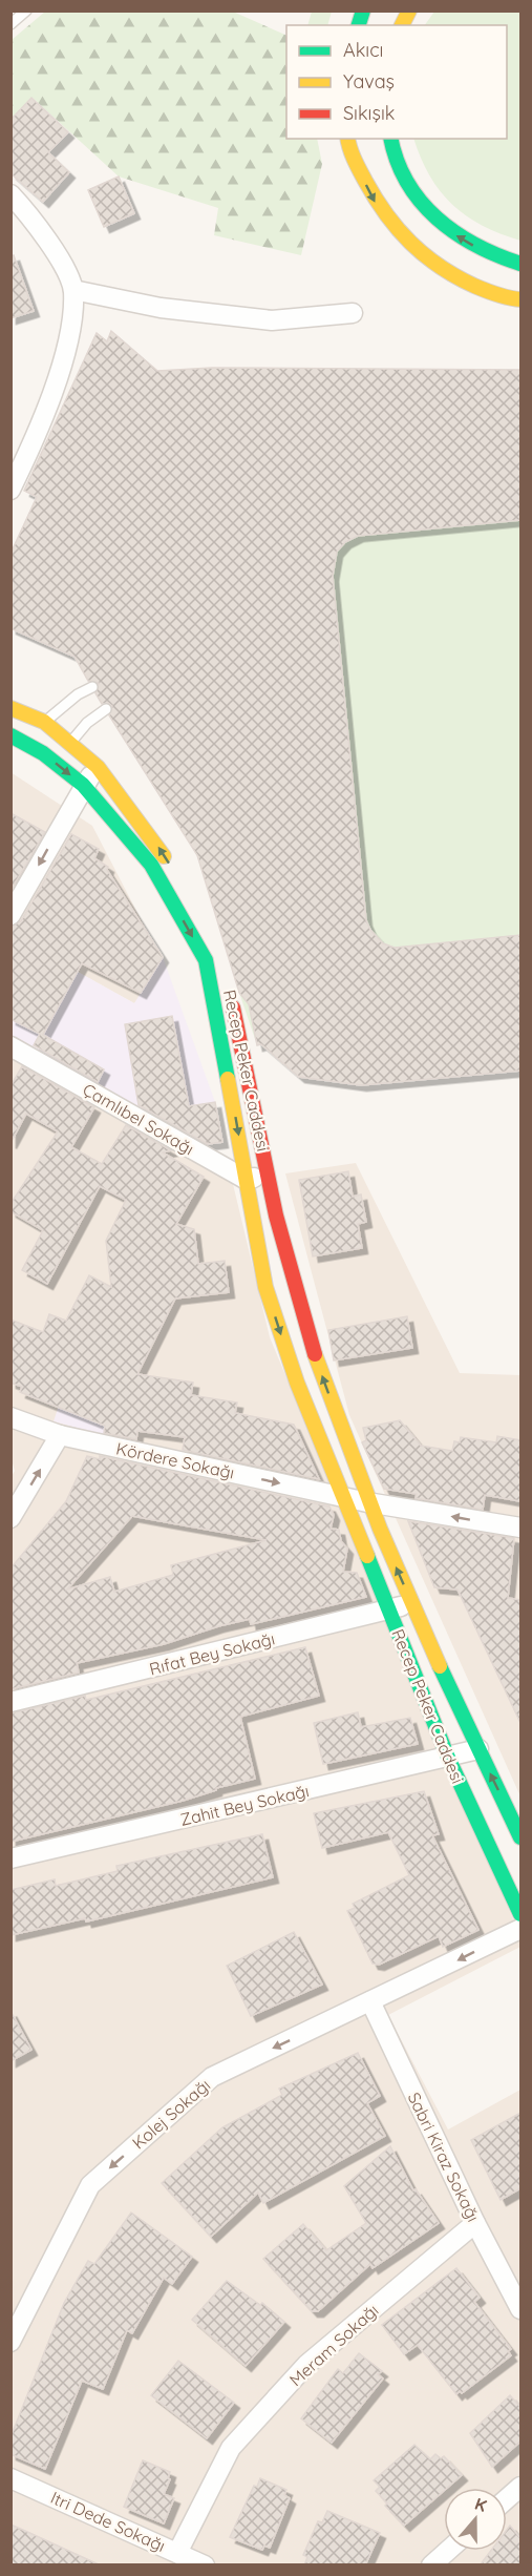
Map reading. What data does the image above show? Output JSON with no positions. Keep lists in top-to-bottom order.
{
  "streets": {
    "main road": ["Recep Peker Caddesi"],
    "street": [
      "Çamlıbel Sokağı",
      "Kördere Sokağı",
      "Rıfat Bey Sokağı",
      "Zahit Bey Sokağı",
      "Kolej Sokağı",
      "Sabri Kiraz Sokağı",
      "Meram Sokağı",
      "Itri Dede Sokağı"
    ]
  },
  "crossings": [
    ["Recep Peker Caddesi", "Çamlıbel Sokağı"],
    ["Recep Peker Caddesi", "Kördere Sokağı"],
    ["Recep Peker Caddesi", "Rıfat Bey Sokağı"],
    ["Recep Peker Caddesi", "Zahit Bey Sokağı"],
    ["Kolej Sokağı", "Sabri Kiraz Sokağı"],
    ["Sabri Kiraz Sokağı", "Meram Sokağı"],
    ["Meram Sokağı", "Itri Dede Sokağı"]
  ],
  "one_way": ["Kördere Sokağı", "Kolej Sokağı"],
  "legend": ["Akıcı", "Yavaş", "Sıkışık"],
  "north": "top"
}
